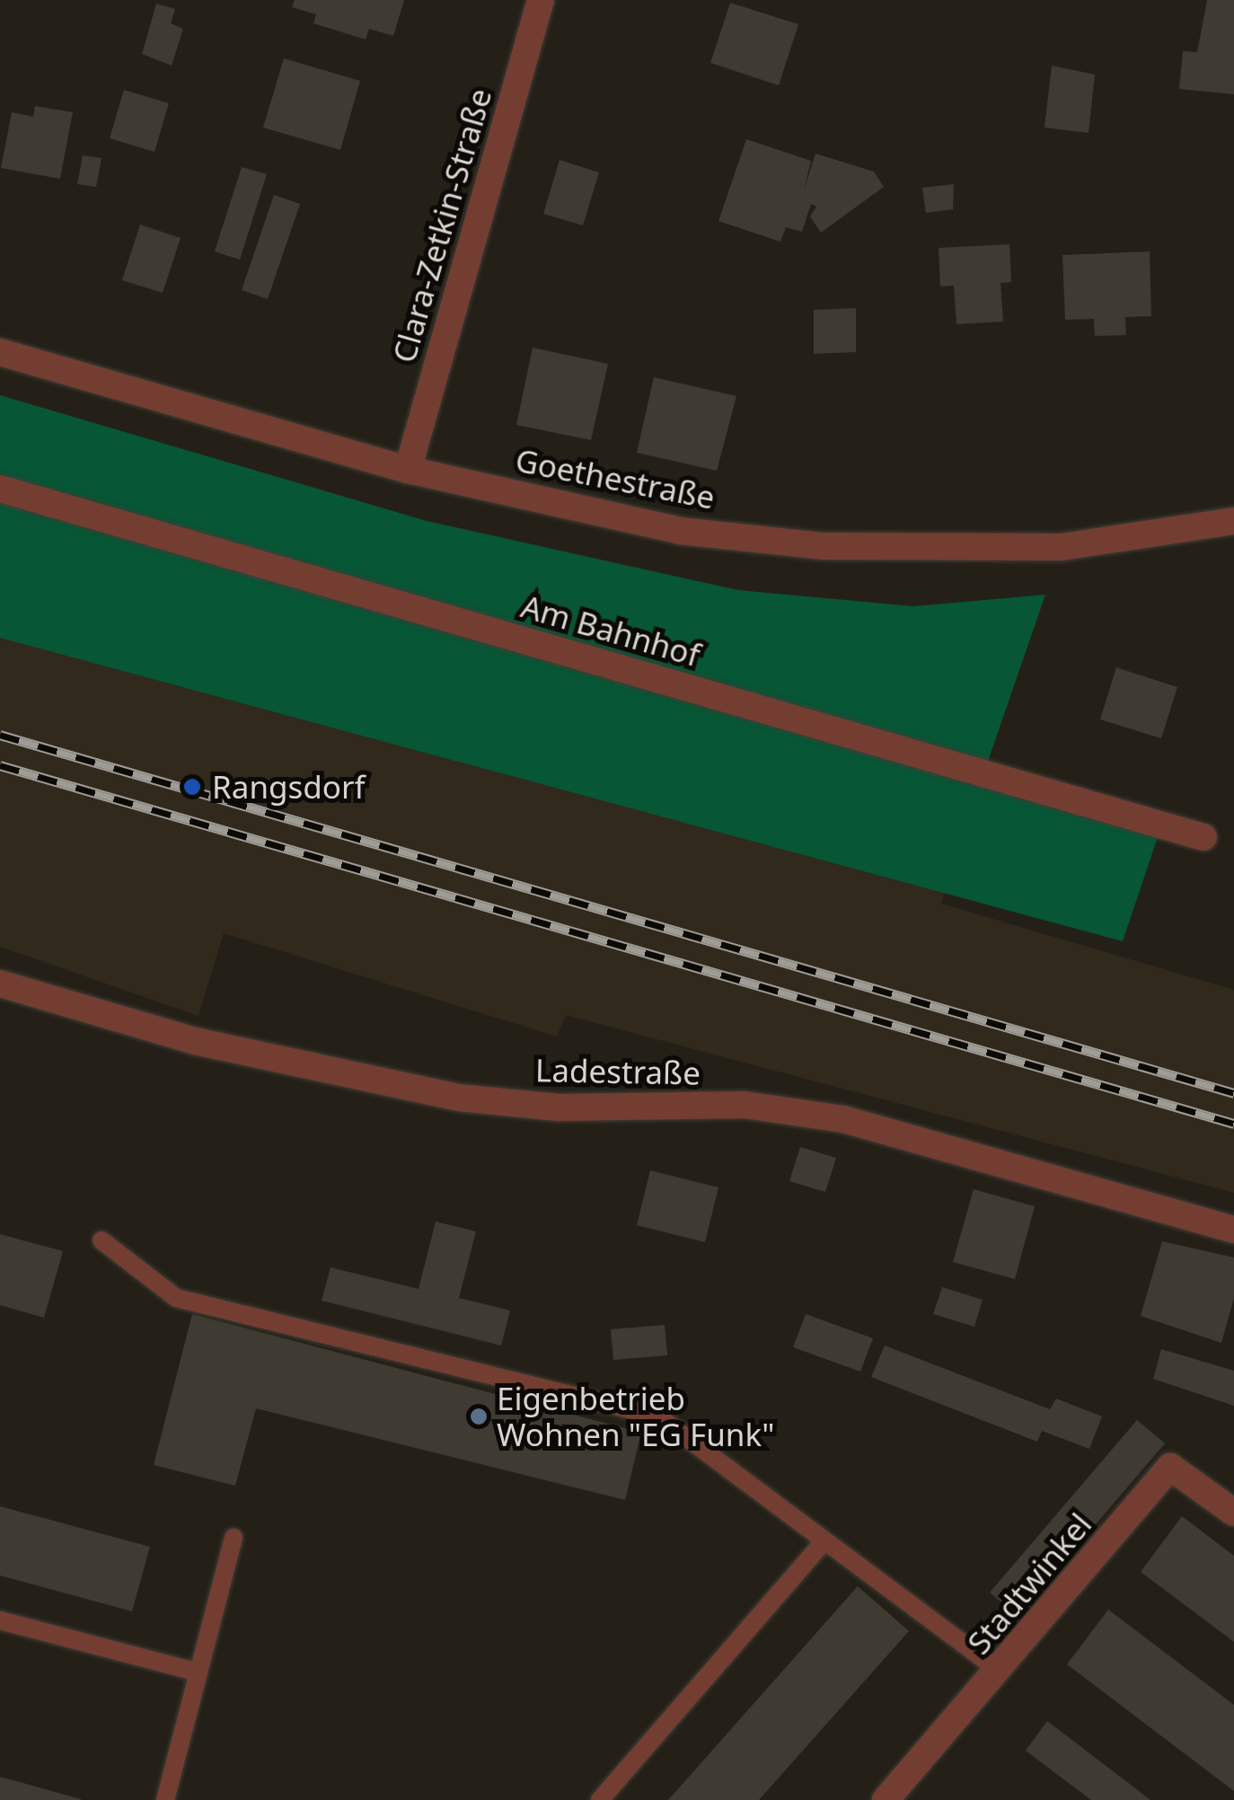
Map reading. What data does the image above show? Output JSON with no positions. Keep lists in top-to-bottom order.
{
  "streets": {
    "street": [
      "Clara-Zetkin-Straße",
      "Goethestraße",
      "Am Bahnhof",
      "Ladestraße",
      "Stadtwinkel"
    ]
  },
  "crossings": [
    ["Clara-Zetkin-Straße", "Goethestraße"]
  ],
  "places": ["Rangsdorf", "Eigenbetrieb Wohnen \"EG Funk\""]
}
